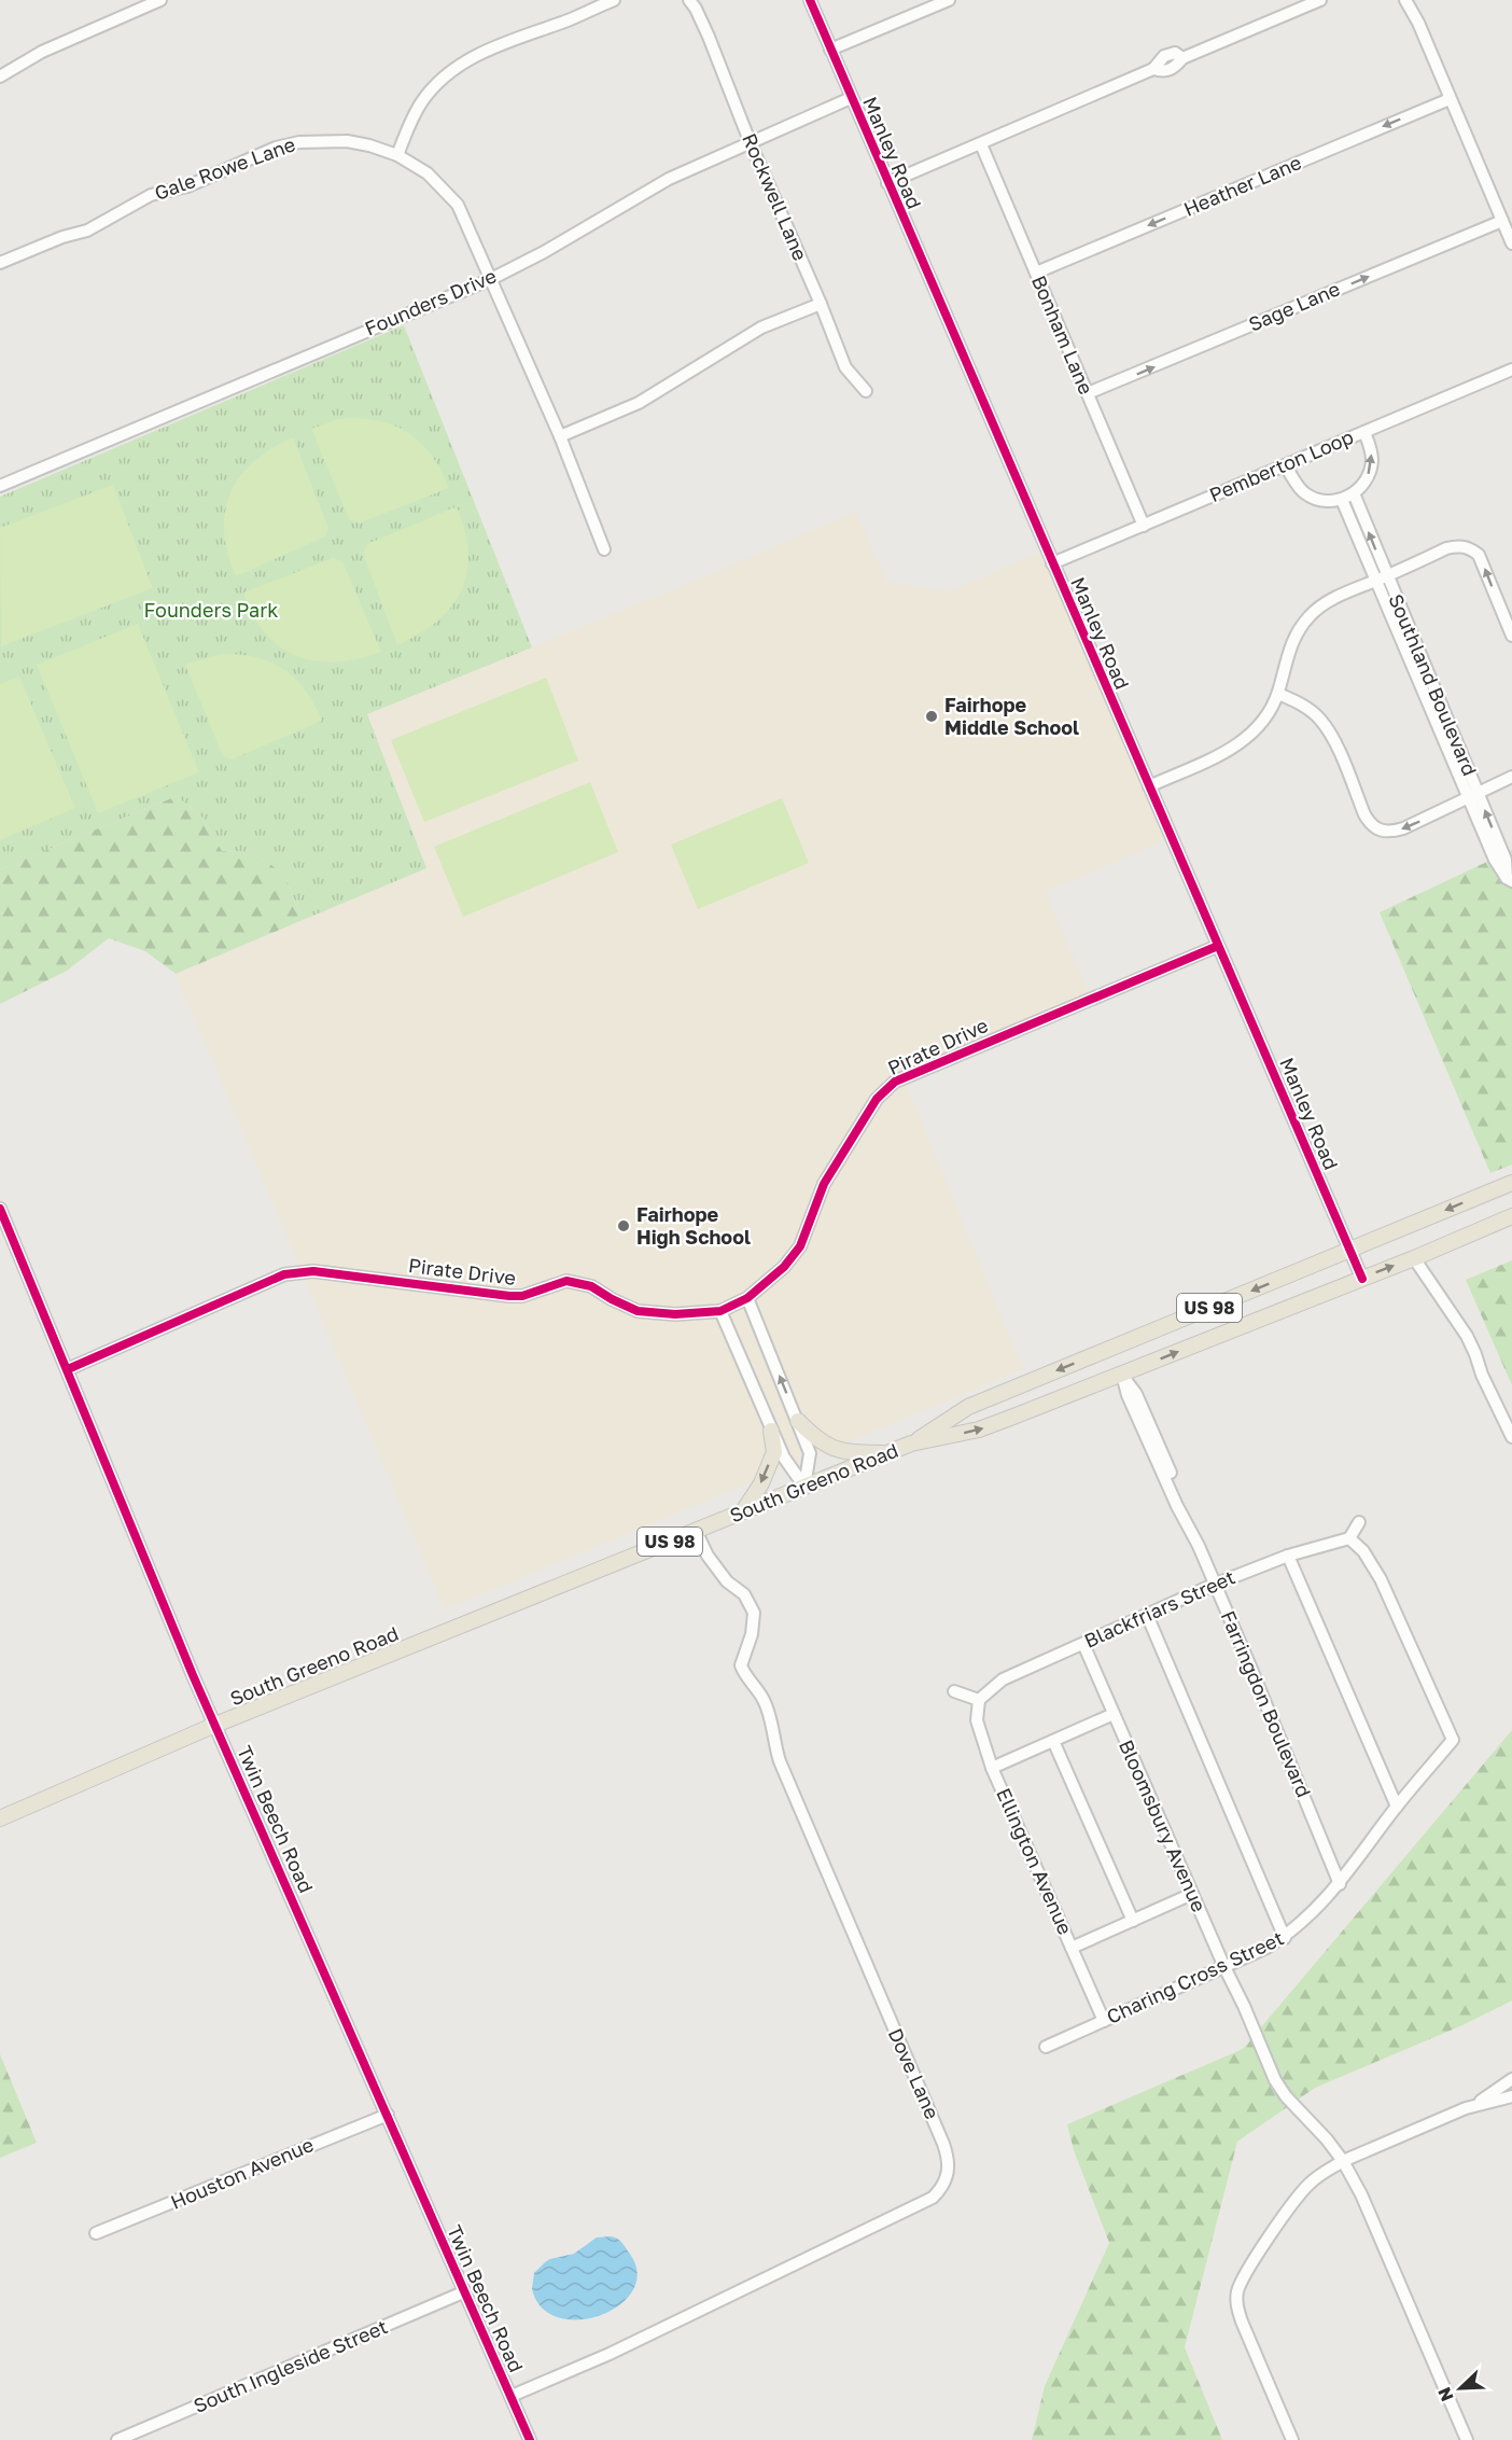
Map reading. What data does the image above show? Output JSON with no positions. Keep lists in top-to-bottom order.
{
  "streets": {
    "main road": ["US 98", "South Greeno Road"],
    "street": [
      "Manley Road",
      "Gale Rowe Lane",
      "Heather Lane",
      "Rockwell Lane",
      "Founders Drive",
      "Sage Lane",
      "Bonham Lane",
      "Pemberton Loop",
      "Southland Boulevard",
      "Pirate Drive",
      "Blackfriars Street",
      "Farringdon Boulevard",
      "Twin Beech Road",
      "Bloomsbury Avenue",
      "Ellington Avenue",
      "Charing Cross Street",
      "Dove Lane",
      "Houston Avenue",
      "South Ingleside Street"
    ]
  },
  "crossings": [
    ["Manley Road", "Founders Drive"],
    ["Manley Road", "Pemberton Loop"],
    ["Manley Road", "Pirate Drive"],
    ["Manley Road", "South Greeno Road"],
    ["Gale Rowe Lane", "Founders Drive"],
    ["Heather Lane", "Bonham Lane"],
    ["Rockwell Lane", "Founders Drive"],
    ["Sage Lane", "Bonham Lane"],
    ["Bonham Lane", "Pemberton Loop"],
    ["Pirate Drive", "Twin Beech Road"],
    ["South Greeno Road", "Farringdon Boulevard"],
    ["South Greeno Road", "Twin Beech Road"],
    ["South Greeno Road", "Dove Lane"],
    ["Blackfriars Street", "Farringdon Boulevard"],
    ["Blackfriars Street", "Bloomsbury Avenue"],
    ["Blackfriars Street", "Ellington Avenue"],
    ["Blackfriars Street", "Charing Cross Street"],
    ["Farringdon Boulevard", "Charing Cross Street"],
    ["Twin Beech Road", "Dove Lane"],
    ["Twin Beech Road", "Houston Avenue"],
    ["Twin Beech Road", "South Ingleside Street"],
    ["Bloomsbury Avenue", "Charing Cross Street"],
    ["Ellington Avenue", "Charing Cross Street"]
  ],
  "one_way": ["Heather Lane", "Sage Lane"],
  "parks": ["Founders Park"],
  "places": ["Fairhope Middle School", "Fairhope High School"],
  "north": "bottom left"
}
